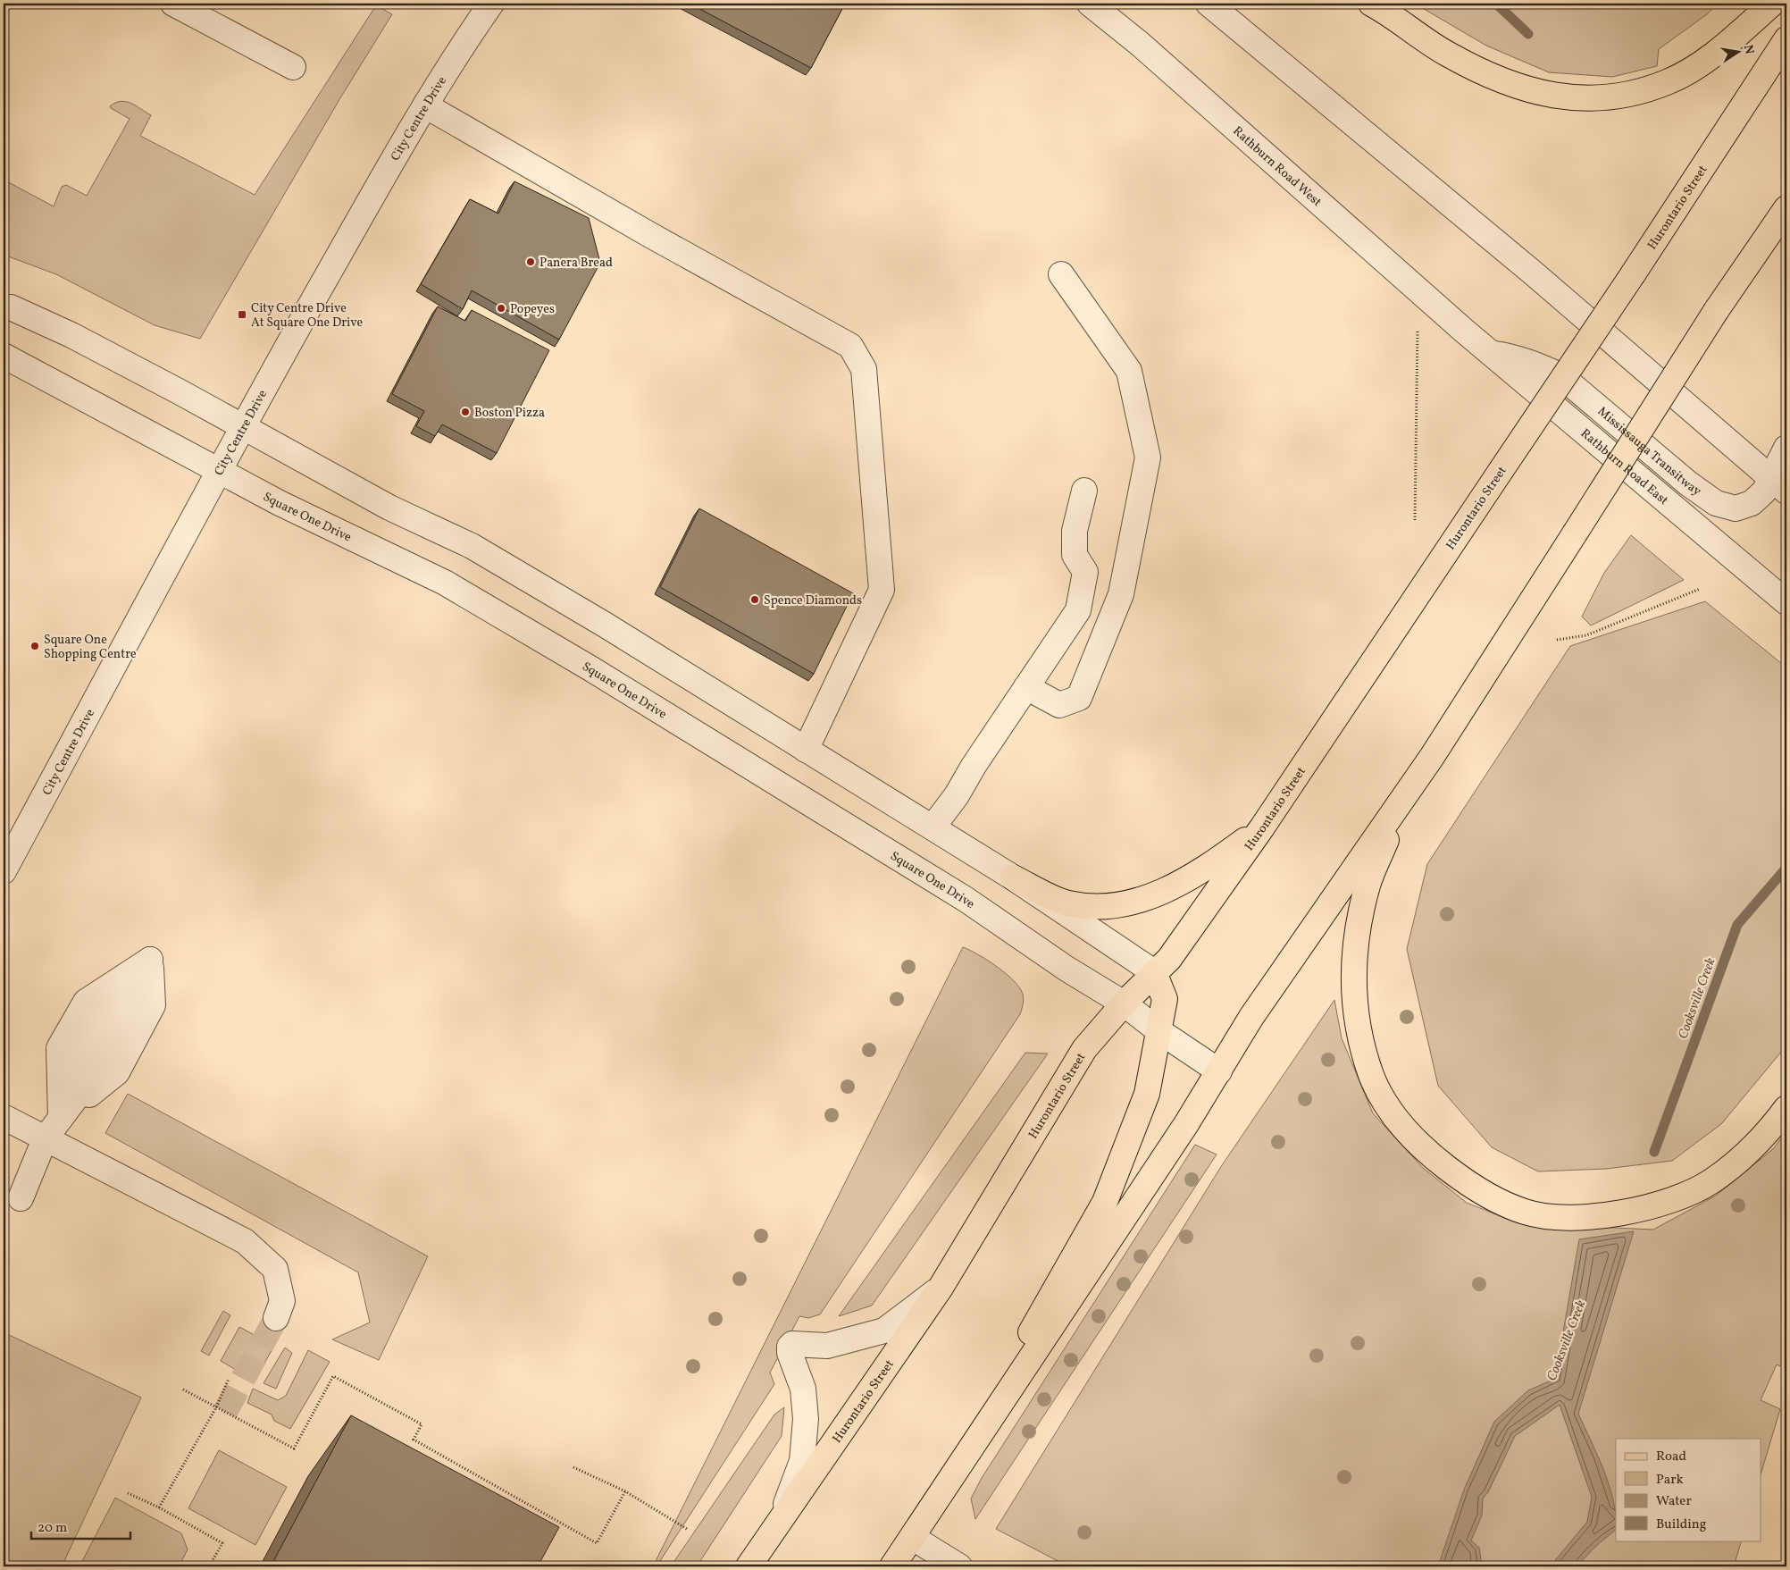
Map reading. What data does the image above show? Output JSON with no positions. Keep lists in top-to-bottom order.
{
  "streets": {
    "main road": ["Hurontario Street"],
    "street": [
      "City Centre Drive",
      "Rathburn Road West",
      "Mississauga Transitway",
      "Rathburn Road East",
      "Square One Drive"
    ]
  },
  "crossings": [
    ["City Centre Drive", "Square One Drive"],
    ["Rathburn Road West", "Rathburn Road East"],
    ["Hurontario Street", "Square One Drive"],
    ["Mississauga Transitway", "Rathburn Road East"]
  ],
  "water": ["Cooksville Creek"],
  "places": {
    "other": [
      "Panera Bread",
      "Popeyes",
      "Boston Pizza",
      "Spence Diamonds",
      "Square One Shopping Centre"
    ],
    "transit": ["City Centre Drive At Square One Drive"]
  },
  "legend": [
    "Road",
    "Park",
    "Water",
    "Building"
  ],
  "scale_bar": "20 m",
  "north": "right"
}
